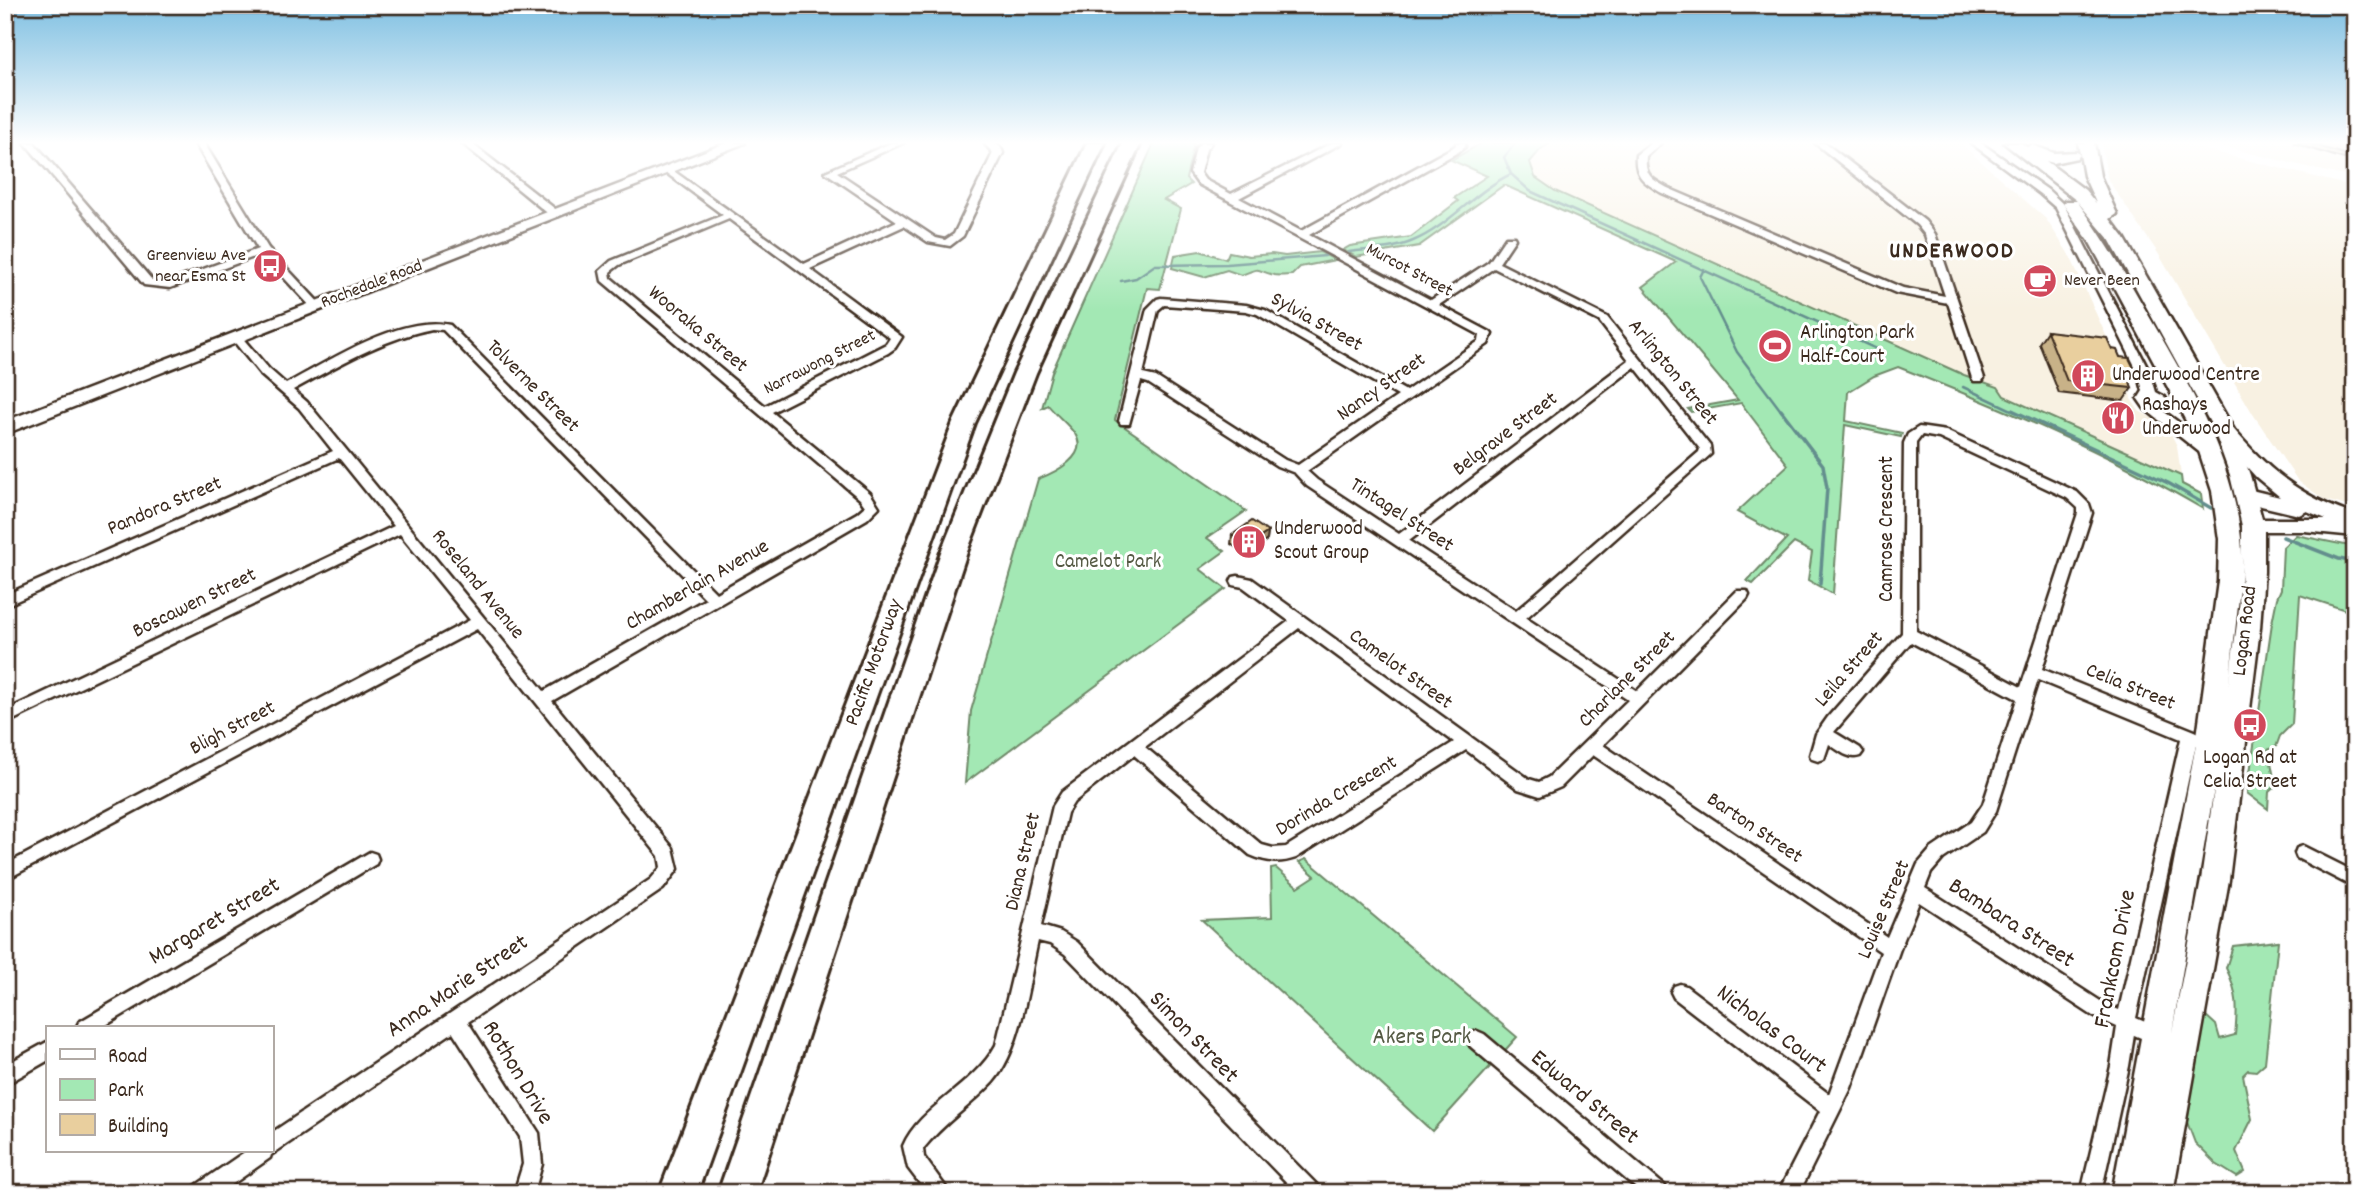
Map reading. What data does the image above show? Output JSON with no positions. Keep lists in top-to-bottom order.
{
  "streets": {
    "highway": ["Pacific Motorway"],
    "main road": ["Rochedale Road", "Logan Road"],
    "street": [
      "Murcot Street",
      "Sylvia Street",
      "Wooraka Street",
      "Narrawong Street",
      "Arlington Street",
      "Tolverne Street",
      "Nancy Street",
      "Belgrave Street",
      "Pandora Street",
      "Tintagel Street",
      "Camrose Crescent",
      "Roseland Avenue",
      "Chamberlain Avenue",
      "Boscawen Street",
      "Camelot Street",
      "Leila Street",
      "Charlane Street",
      "Celia Street",
      "Bligh Street",
      "Dorinda Crescent",
      "Barton Street",
      "Diana Street",
      "Louise Street",
      "Margaret Street",
      "Bambara Street",
      "Frankcom Drive",
      "Anna Marie Street",
      "Nicholas Court",
      "Simon Street",
      "Rothon Drive",
      "Edward Street"
    ]
  },
  "crossings": [
    ["Murcot Street", "Nancy Street"],
    ["Rochedale Road", "Roseland Avenue"],
    ["Sylvia Street", "Nancy Street"],
    ["Sylvia Street", "Tintagel Street"],
    ["Wooraka Street", "Narrawong Street"],
    ["Wooraka Street", "Chamberlain Avenue"],
    ["Arlington Street", "Belgrave Street"],
    ["Arlington Street", "Tintagel Street"],
    ["Tolverne Street", "Roseland Avenue"],
    ["Tolverne Street", "Chamberlain Avenue"],
    ["Nancy Street", "Tintagel Street"],
    ["Belgrave Street", "Tintagel Street"],
    ["Pandora Street", "Roseland Avenue"],
    ["Tintagel Street", "Charlane Street"],
    ["Camrose Crescent", "Leila Street"],
    ["Camrose Crescent", "Louise Street"],
    ["Roseland Avenue", "Chamberlain Avenue"],
    ["Roseland Avenue", "Boscawen Street"],
    ["Roseland Avenue", "Bligh Street"],
    ["Roseland Avenue", "Anna Marie Street"],
    ["Logan Road", "Celia Street"],
    ["Logan Road", "Bambara Street"],
    ["Logan Road", "Frankcom Drive"],
    ["Camelot Street", "Charlane Street"],
    ["Camelot Street", "Dorinda Crescent"],
    ["Camelot Street", "Diana Street"],
    ["Charlane Street", "Barton Street"],
    ["Celia Street", "Louise Street"],
    ["Celia Street", "Frankcom Drive"],
    ["Dorinda Crescent", "Diana Street"],
    ["Barton Street", "Louise Street"],
    ["Diana Street", "Simon Street"],
    ["Louise Street", "Bambara Street"],
    ["Louise Street", "Nicholas Court"],
    ["Bambara Street", "Frankcom Drive"],
    ["Anna Marie Street", "Rothon Drive"]
  ],
  "districts": ["UNDERWOOD"],
  "parks": ["Camelot Park", "Akers Park"],
  "places": {
    "bus stop": ["Greenview Ave near Esma St", "Logan Rd at Celia Street"],
    "cafe": ["Never Been"],
    "sports": ["Arlington Park Half-Court"],
    "building": ["Underwood Centre", "Underwood Scout Group"],
    "restaurant": ["Rashays Underwood"]
  },
  "legend": ["Road", "Park", "Building"]
}
